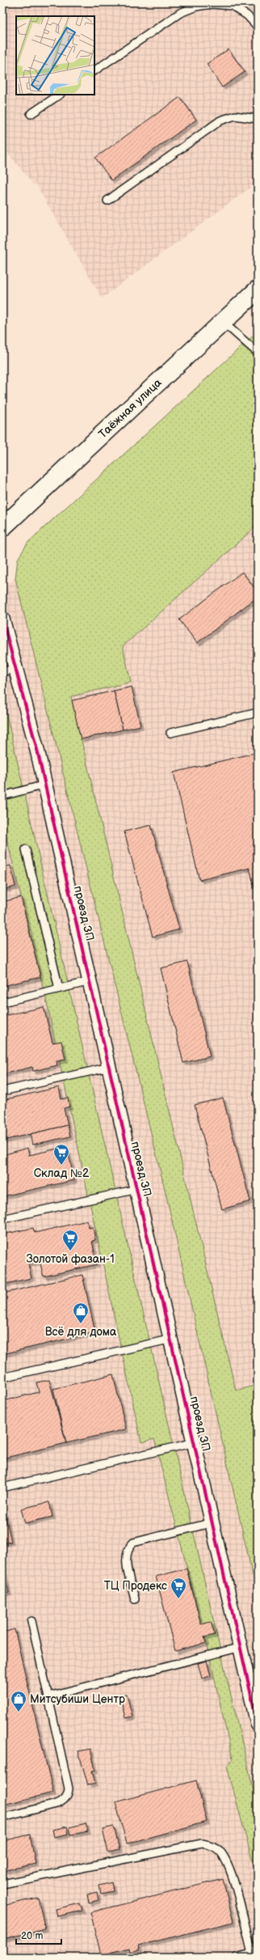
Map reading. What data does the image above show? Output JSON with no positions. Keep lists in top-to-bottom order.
{
  "streets": {
    "highway": ["Таёжная улица"],
    "street": ["проезд 3П"]
  },
  "places": {
    "supermarket": ["Склад №2", "Золотой фазан-1", "ТЦ Продекс"],
    "shop": ["Всё для дома", "Митсубиши Центр"]
  },
  "scale_bar": "20 m"
}
